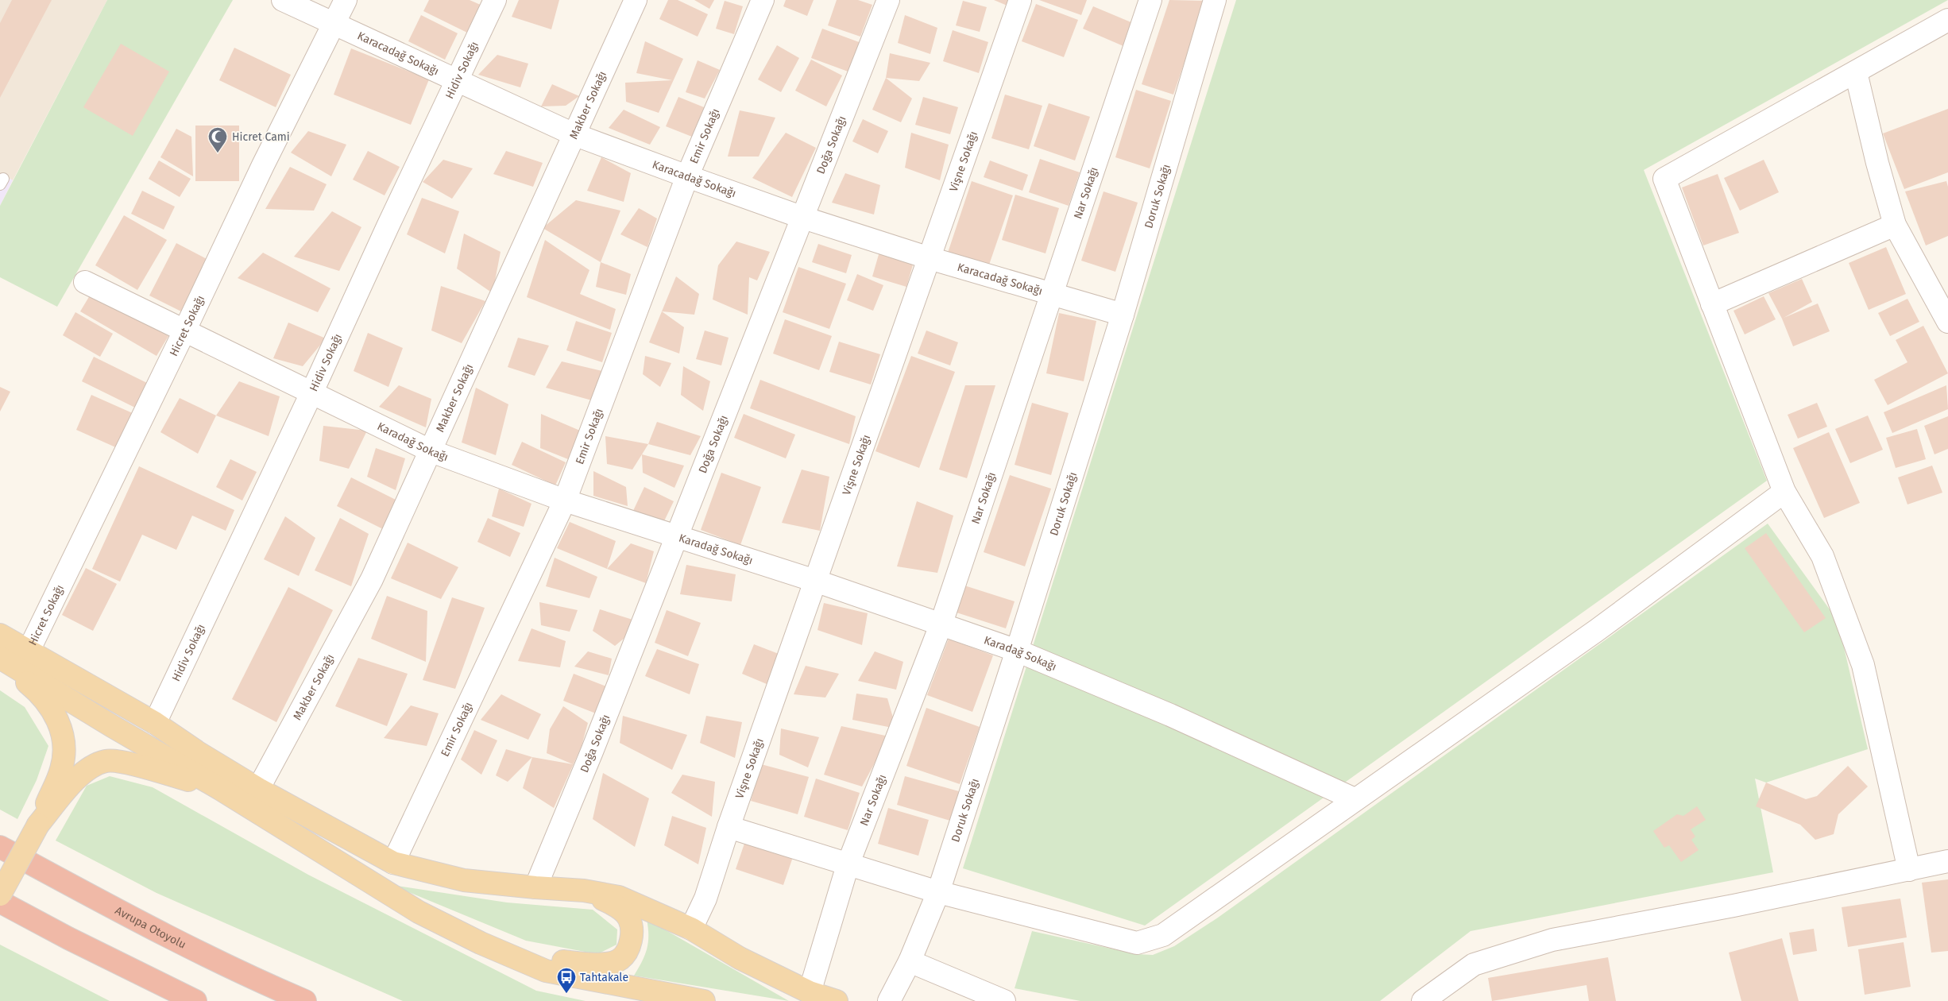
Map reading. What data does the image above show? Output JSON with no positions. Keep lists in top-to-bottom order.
{
  "streets": {
    "highway": ["Avrupa Otoyolu"],
    "street": [
      "Karacadağ Sokağı",
      "Hidiv Sokağı",
      "Makber Sokağı",
      "Emir Sokağı",
      "Doğa Sokağı",
      "Vişne Sokağı",
      "Nar Sokağı",
      "Doruk Sokağı",
      "Hicret Sokağı",
      "Karadağ Sokağı"
    ]
  },
  "crossings": [
    ["Karacadağ Sokağı", "Hidiv Sokağı"],
    ["Karacadağ Sokağı", "Makber Sokağı"],
    ["Karacadağ Sokağı", "Emir Sokağı"],
    ["Karacadağ Sokağı", "Doğa Sokağı"],
    ["Karacadağ Sokağı", "Vişne Sokağı"],
    ["Karacadağ Sokağı", "Nar Sokağı"],
    ["Karacadağ Sokağı", "Doruk Sokağı"],
    ["Karacadağ Sokağı", "Hicret Sokağı"],
    ["Hidiv Sokağı", "Karadağ Sokağı"],
    ["Makber Sokağı", "Karadağ Sokağı"],
    ["Emir Sokağı", "Karadağ Sokağı"],
    ["Doğa Sokağı", "Karadağ Sokağı"],
    ["Vişne Sokağı", "Karadağ Sokağı"],
    ["Nar Sokağı", "Karadağ Sokağı"],
    ["Doruk Sokağı", "Karadağ Sokağı"],
    ["Hicret Sokağı", "Karadağ Sokağı"]
  ],
  "places": {
    "mosque": ["Hicret Cami"],
    "bus stop": ["Tahtakale"]
  }
}
